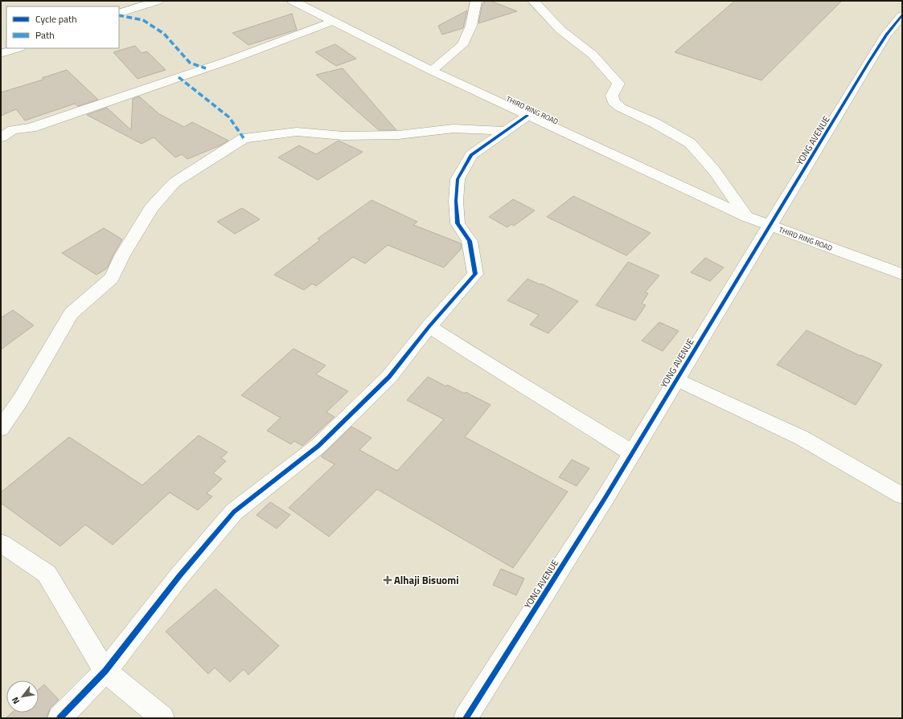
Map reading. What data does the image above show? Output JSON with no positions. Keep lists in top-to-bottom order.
{
  "streets": {
    "street": ["THIRD RING ROAD", "YONG AVENUE"]
  },
  "crossings": [
    ["THIRD RING ROAD", "YONG AVENUE"]
  ],
  "places": {
    "health": ["Alhaji Bisuomi"]
  },
  "legend": ["Cycle path", "Path"],
  "north": "bottom left"
}
